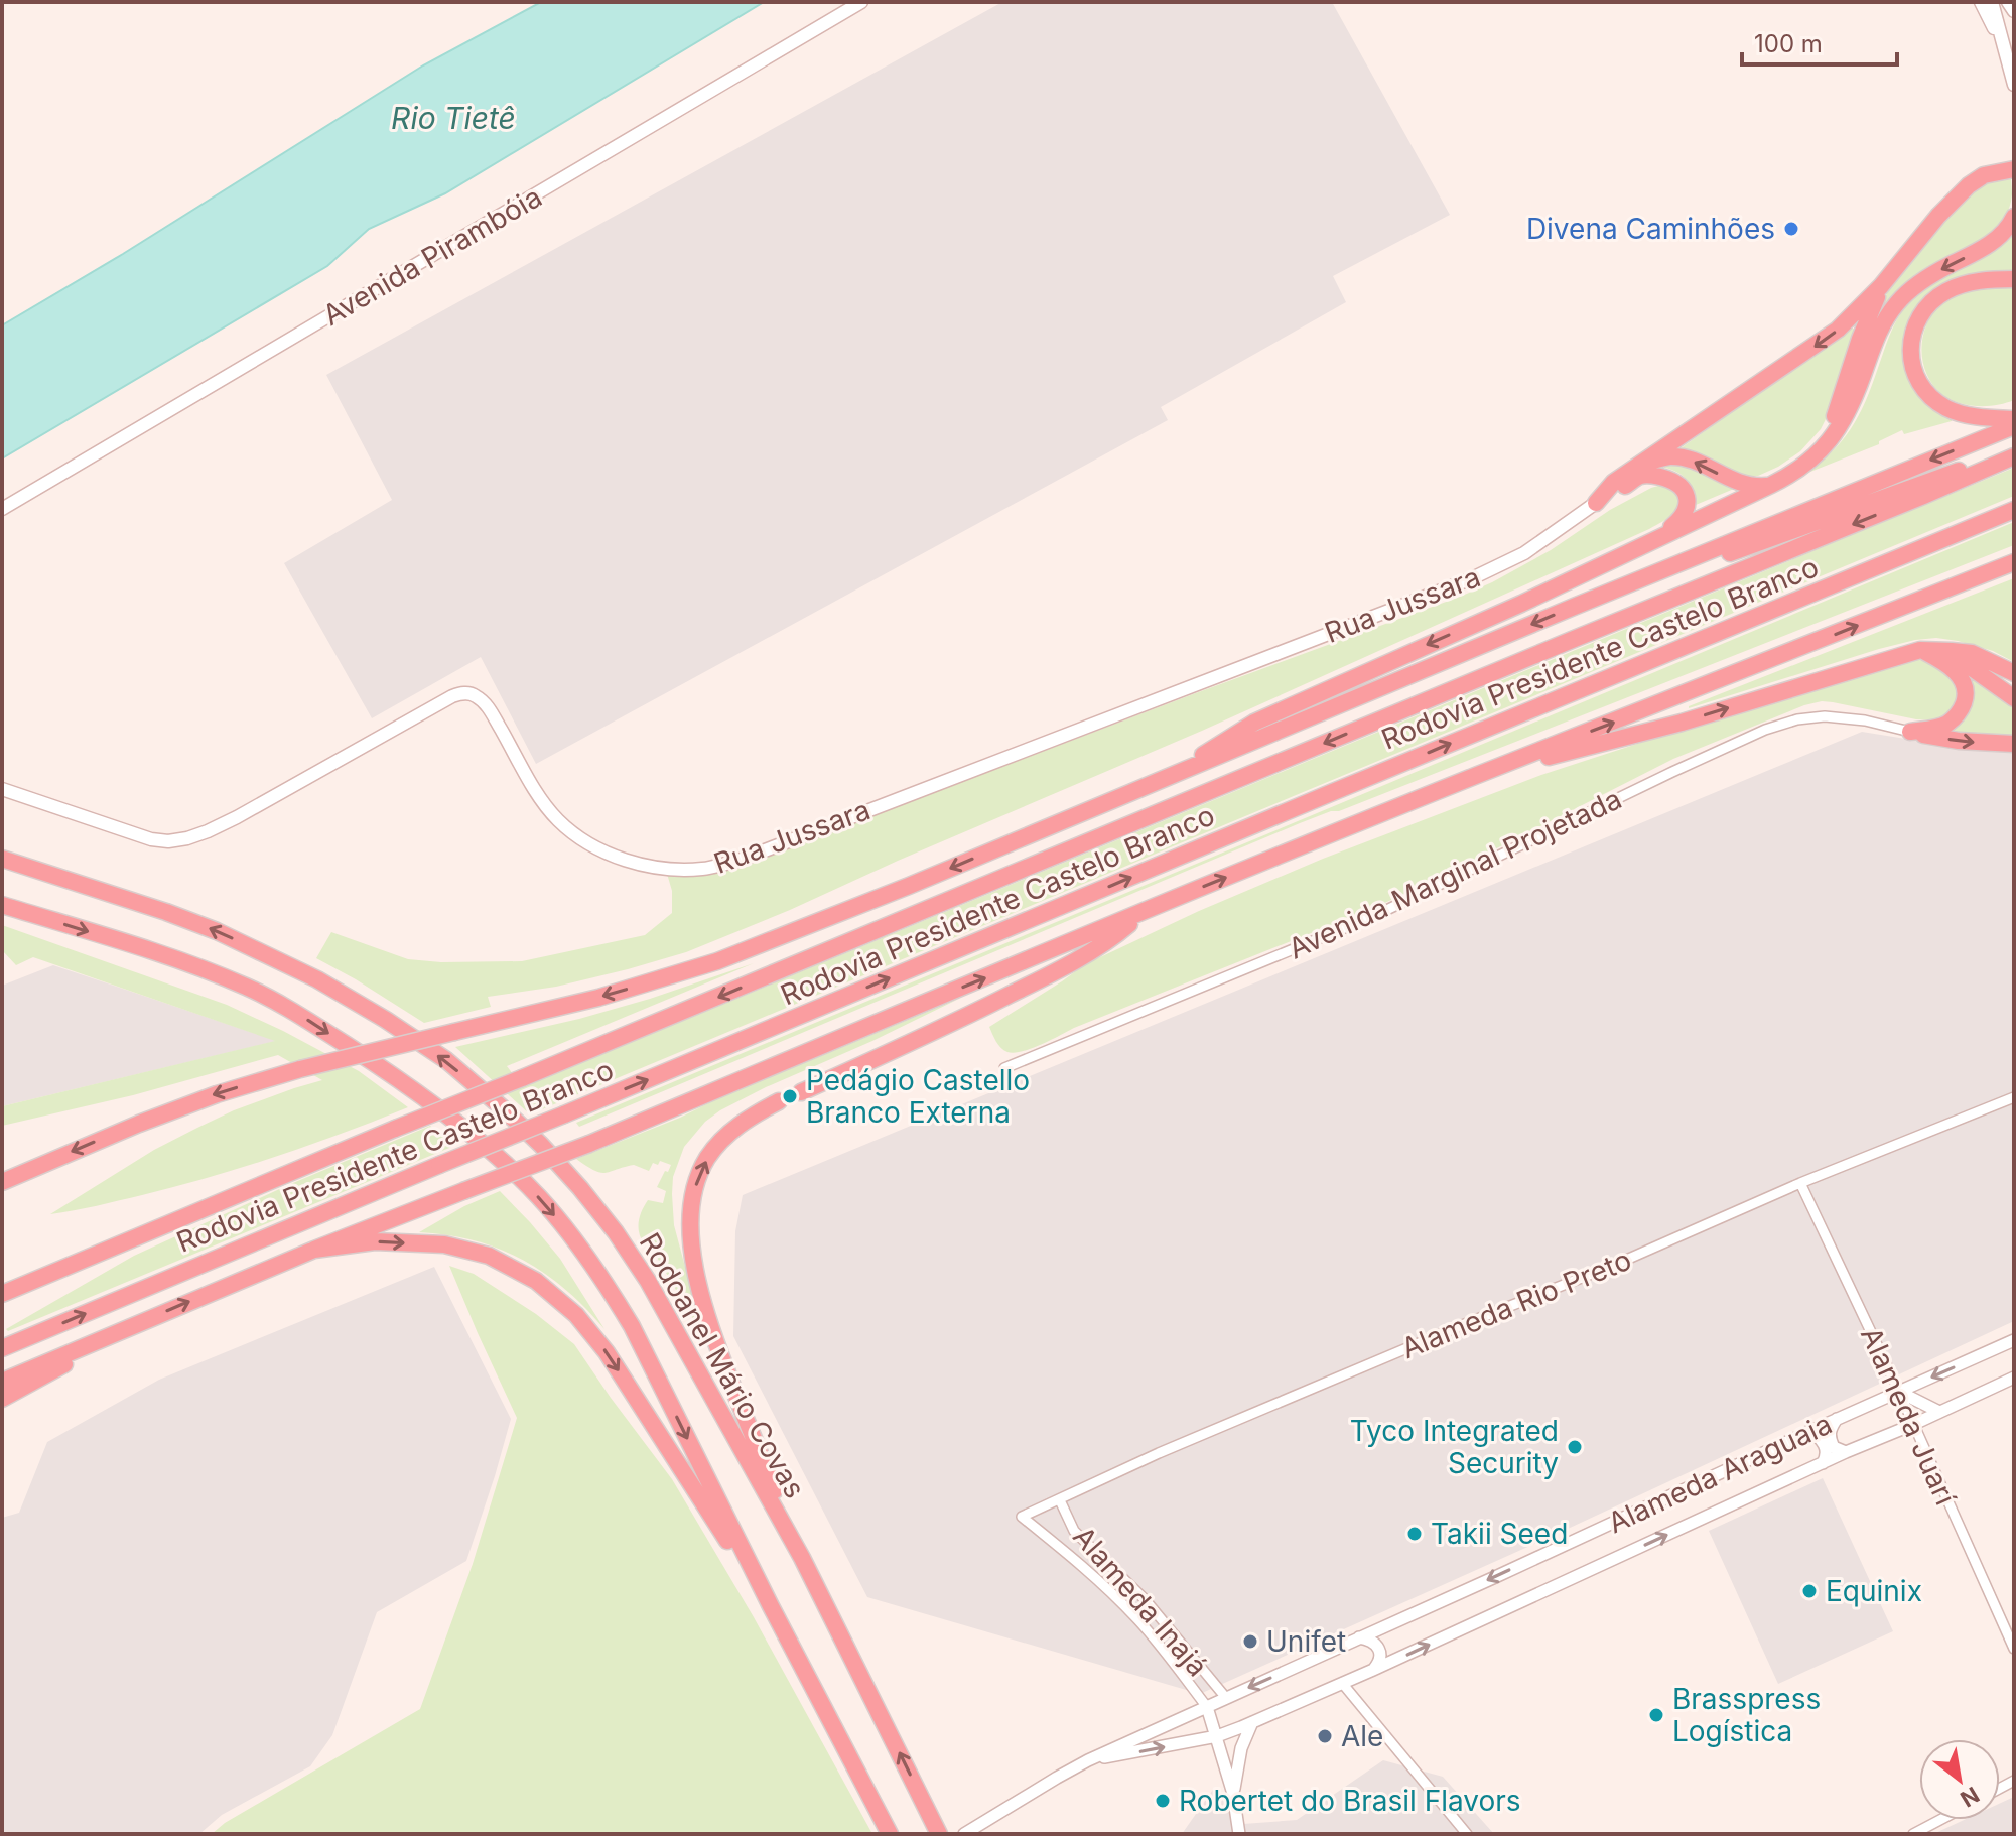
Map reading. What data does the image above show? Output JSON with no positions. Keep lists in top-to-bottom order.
{
  "streets": {
    "highway": ["Rodovia Presidente Castelo Branco", "Rodoanel Mário Covas"],
    "main road": ["Avenida Pirambóia", "Rua Jussara"],
    "street": [
      "Avenida Marginal Projetada",
      "Alameda Rio Preto",
      "Alameda Juarí",
      "Alameda Araguaia",
      "Alameda Inajá"
    ]
  },
  "crossings": [
    ["Alameda Rio Preto", "Alameda Juarí"],
    ["Alameda Rio Preto", "Alameda Inajá"],
    ["Alameda Juarí", "Alameda Araguaia"],
    ["Alameda Araguaia", "Alameda Inajá"]
  ],
  "water": ["Rio Tietê"],
  "places": [
    "Divena Caminhões",
    "Pedágio Castello Branco Externa",
    "Tyco Integrated Security",
    "Takii Seed",
    "Equinix",
    "Unifet",
    "Brasspress Logística",
    "Ale",
    "Robertet do Brasil Flavors"
  ],
  "scale_bar": "100 m",
  "north": "bottom right"
}
